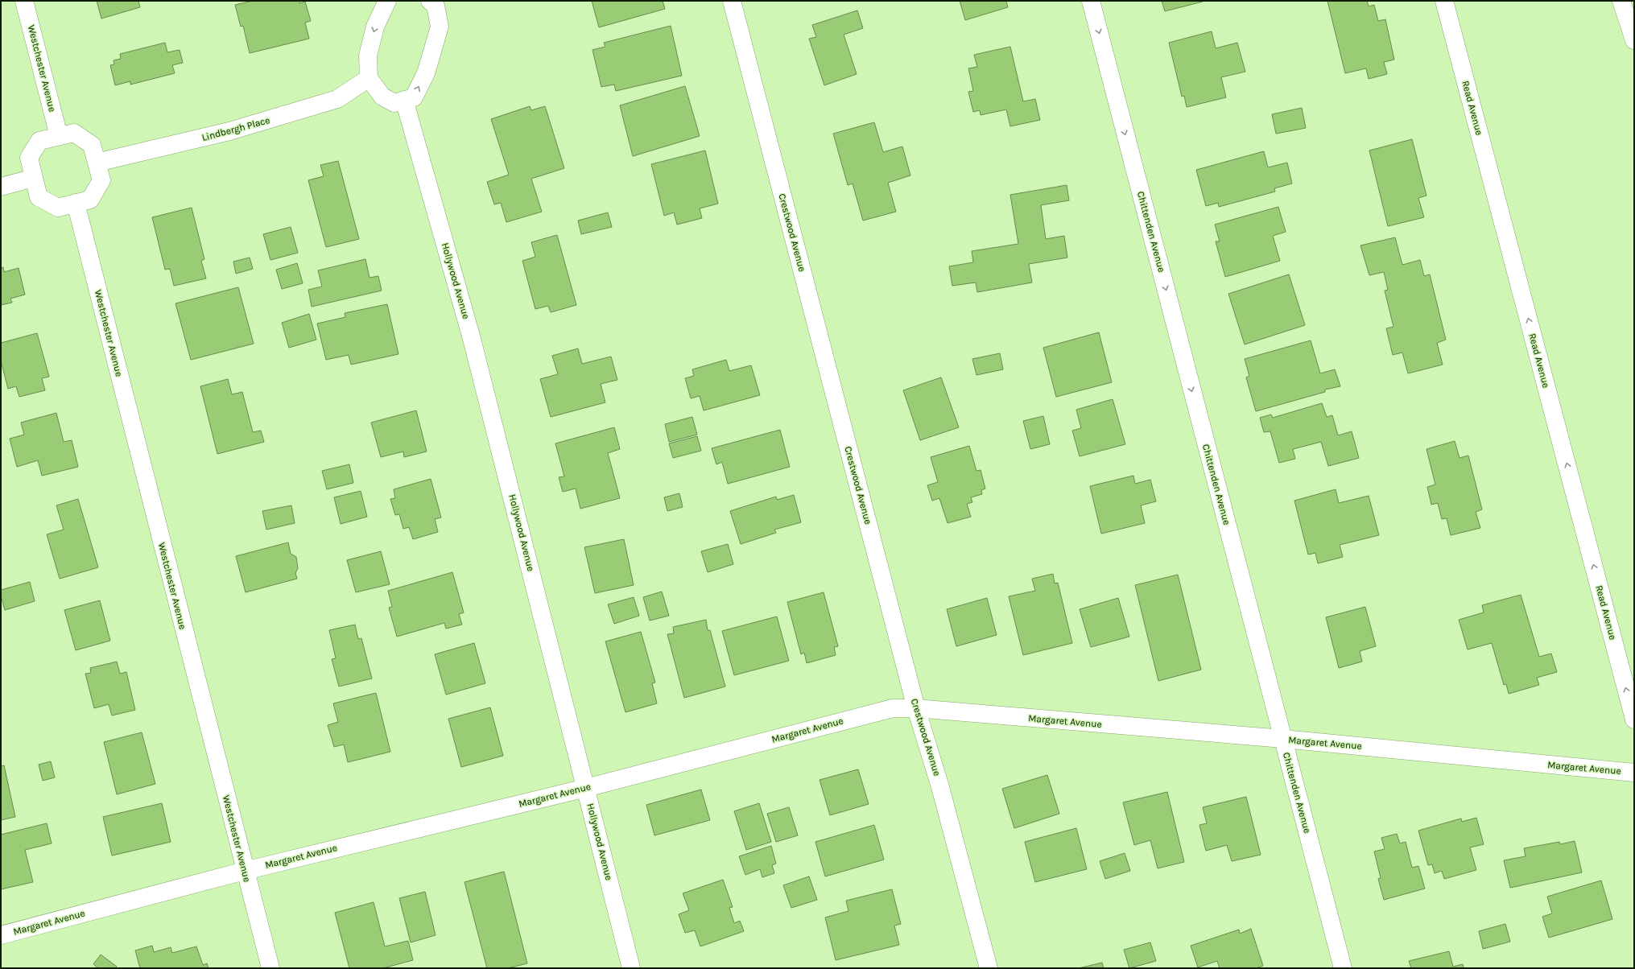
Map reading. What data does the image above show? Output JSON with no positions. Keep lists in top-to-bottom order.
{
  "streets": {
    "main road": [
      "Westchester Avenue",
      "Read Avenue",
      "Lindbergh Place",
      "Chittenden Avenue",
      "Crestwood Avenue",
      "Hollywood Avenue",
      "Margaret Avenue"
    ]
  },
  "crossings": [
    ["Westchester Avenue", "Lindbergh Place"],
    ["Westchester Avenue", "Margaret Avenue"],
    ["Chittenden Avenue", "Margaret Avenue"],
    ["Crestwood Avenue", "Margaret Avenue"],
    ["Hollywood Avenue", "Margaret Avenue"]
  ],
  "one_way": ["Read Avenue", "Chittenden Avenue"]
}
